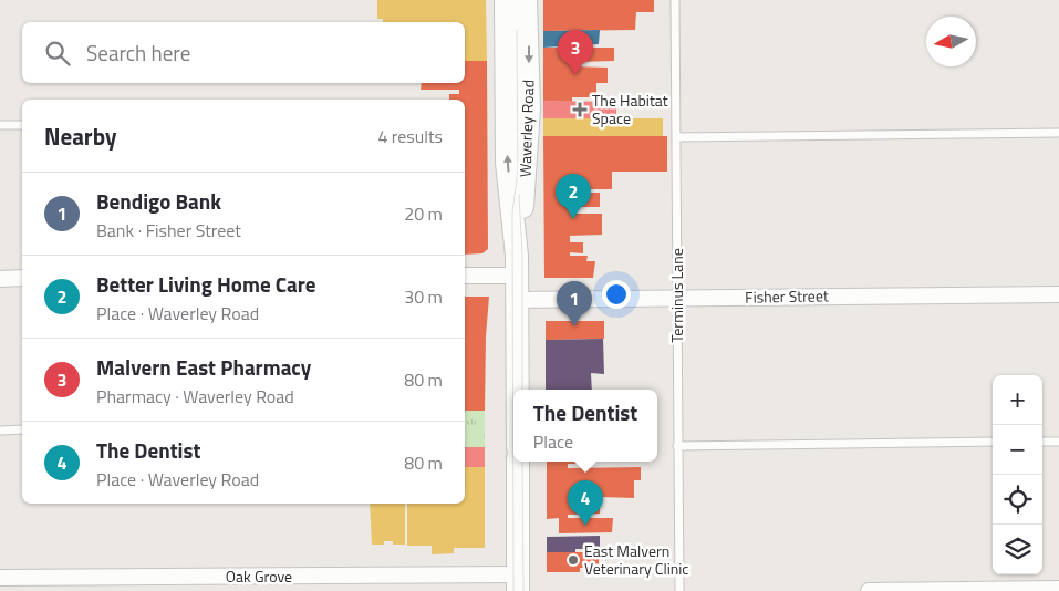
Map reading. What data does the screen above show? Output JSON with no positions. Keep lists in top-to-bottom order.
{
  "streets": {
    "main road": ["Waverley Road"],
    "street": ["Fisher Street", "Oak Grove"],
    "lane": ["Terminus Lane"]
  },
  "crossings": [
    ["Waverley Road", "Fisher Street"],
    ["Terminus Lane", "Fisher Street"]
  ],
  "places": {
    "health": ["The Habitat Space"],
    "other": ["East Malvern Veterinary Clinic"]
  },
  "north": "left",
  "page": {
    "search": "Search here",
    "pins": [
      "3",
      "2",
      "1",
      "4"
    ],
    "heading": ["Nearby", "4 results"],
    "list": [
      {
        "mark": "1",
        "name": "Bendigo Bank",
        "note": "Bank · Fisher Street",
        "value": "20 m"
      },
      {
        "mark": "2",
        "name": "Better Living Home Care",
        "note": "Place · Waverley Road",
        "value": "30 m"
      },
      {
        "mark": "3",
        "name": "Malvern East Pharmacy",
        "note": "Pharmacy · Waverley Road",
        "value": "80 m"
      },
      {
        "mark": "4",
        "name": "The Dentist",
        "note": "Place · Waverley Road",
        "value": "80 m"
      }
    ],
    "map_buttons": ["+", "−"],
    "popup": ["The Dentist", "Place"]
  }
}
